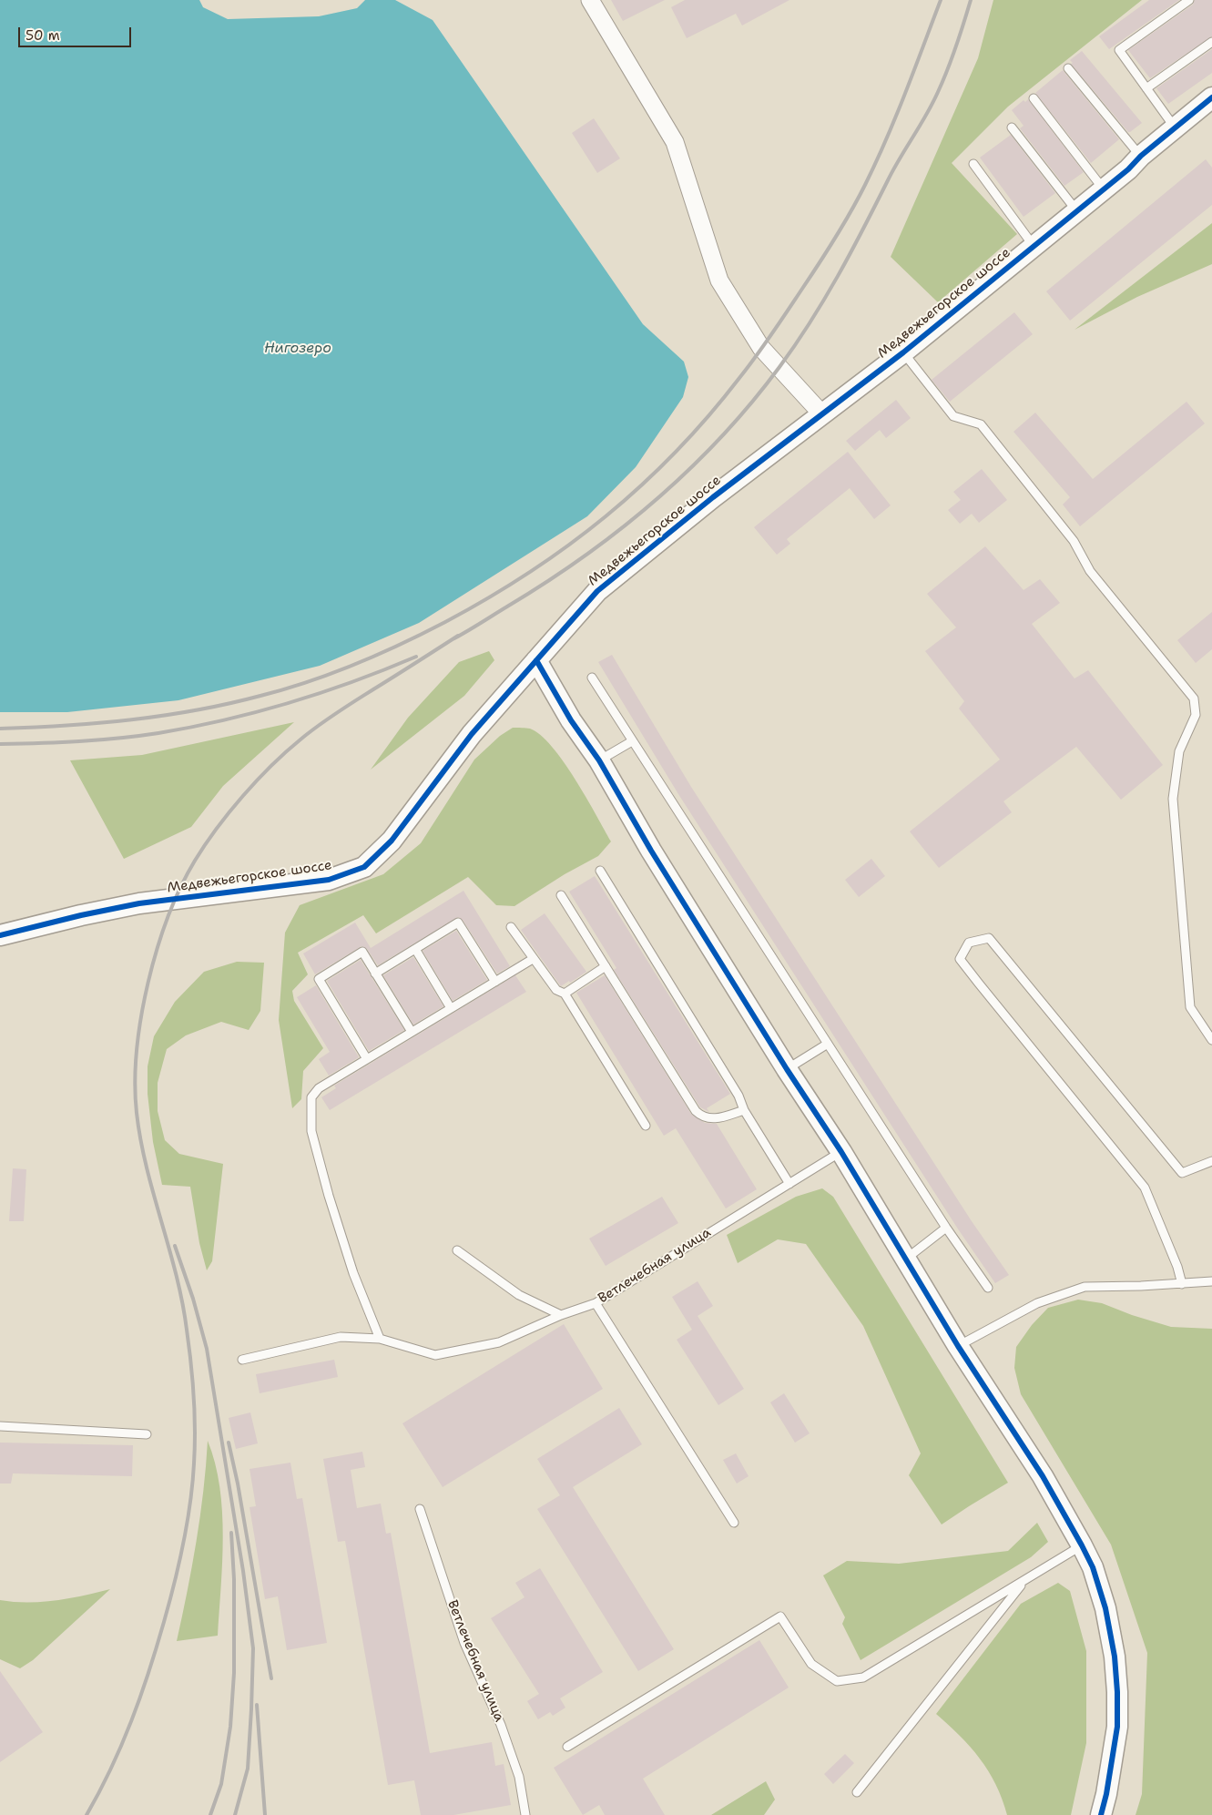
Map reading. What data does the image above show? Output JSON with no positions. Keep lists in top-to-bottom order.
{
  "streets": {
    "street": ["Медвежьегорское шоссе"],
    "lane": ["Ветлечебная улица"]
  },
  "water": ["Нигозеро"],
  "scale_bar": "50 m"
}
